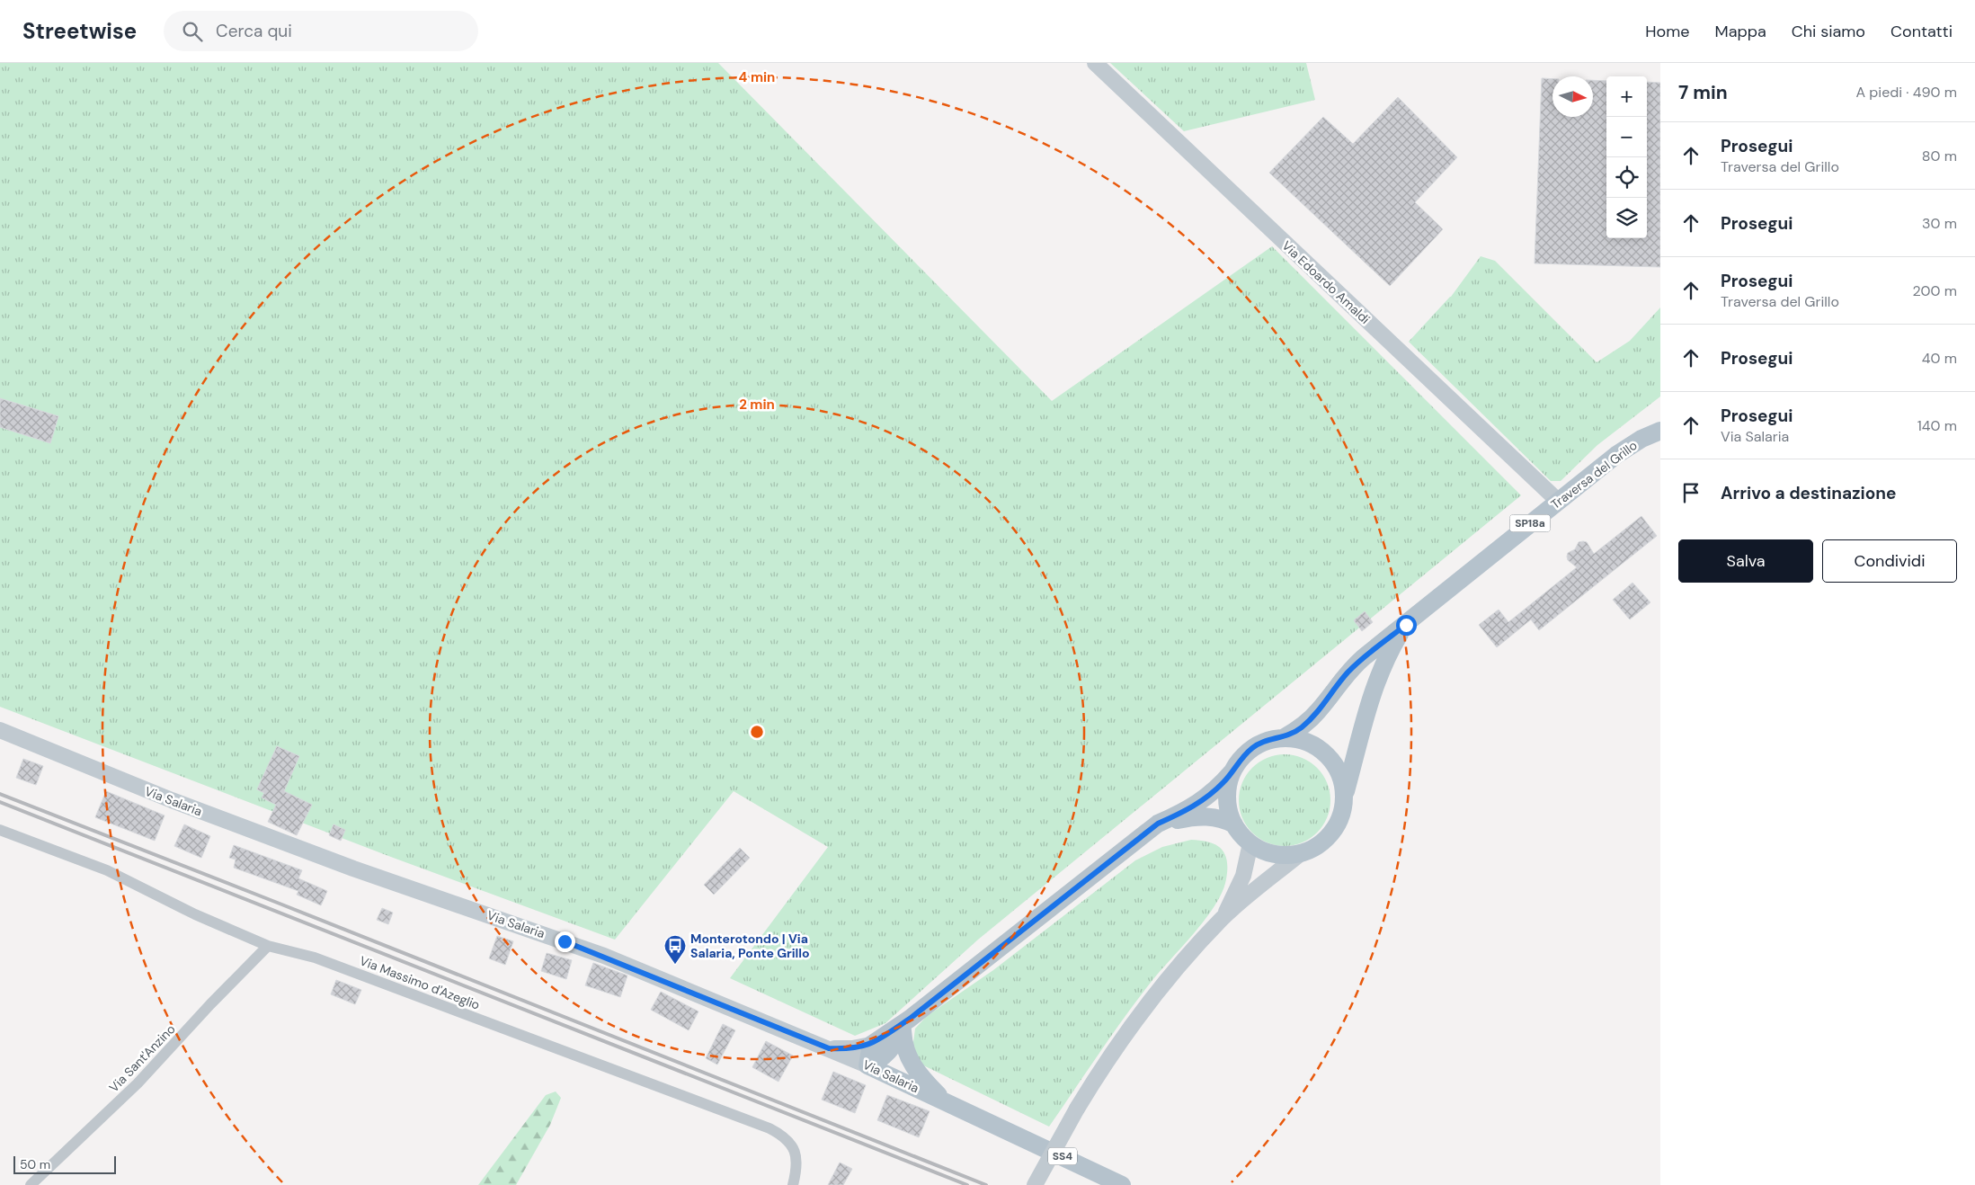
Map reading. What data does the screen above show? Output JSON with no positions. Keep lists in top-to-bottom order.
{
  "streets": {
    "main road": [
      "Via Edoardo Amaldi",
      "Traversa del Grillo",
      "SP18a",
      "Via Salaria",
      "SS4"
    ],
    "street": ["Via Massimo d'Azeglio", "Via Sant'Anzino"]
  },
  "crossings": [
    ["Via Edoardo Amaldi", "Traversa del Grillo"],
    ["Via Massimo d'Azeglio", "Via Sant'Anzino"]
  ],
  "places": {
    "bus stop": ["Monterotondo | Via Salaria, Ponte Grillo"]
  },
  "scale_bar": "50 m",
  "north": "right",
  "page": {
    "header": "Streetwise",
    "search": "Cerca qui",
    "nav": [
      "Home",
      "Mappa",
      "Chi siamo",
      "Contatti"
    ],
    "heading": ["7 min", "A piedi · 490 m"],
    "map_buttons": ["+", "−"],
    "list": [
      ["Prosegui", "Traversa del Grillo", "80 m"],
      ["Prosegui", "30 m"],
      ["Prosegui", "Traversa del Grillo", "200 m"],
      ["Prosegui", "40 m"],
      ["Prosegui", "Via Salaria", "140 m"],
      "Arrivo a destinazione"
    ],
    "buttons": ["Salva", "Condividi"],
    "scale": "50 m"
  },
  "rings": ["4 min", "2 min"]
}
